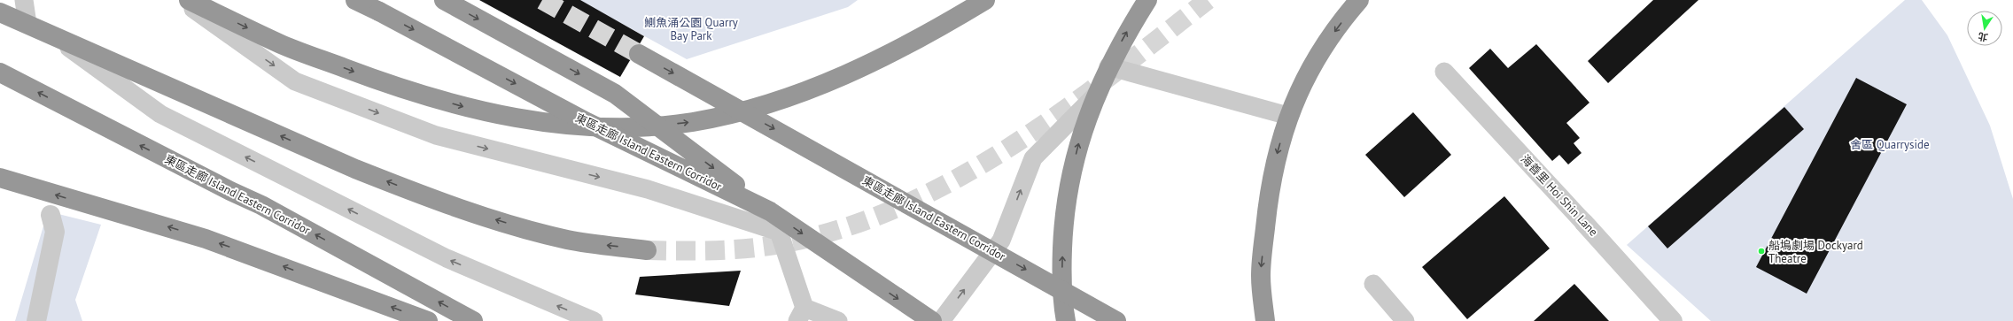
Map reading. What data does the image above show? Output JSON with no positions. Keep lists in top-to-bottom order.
{
  "streets": {
    "highway": ["東區走廊 Island Eastern Corridor"],
    "street": ["海善里 Hoi Shin Lane"]
  },
  "parks": ["鰂魚涌公園 Quarry Bay Park", "舍區 Quarryside"],
  "places": ["船塢劇場 Dockyard Theatre"],
  "north": "bottom"
}
